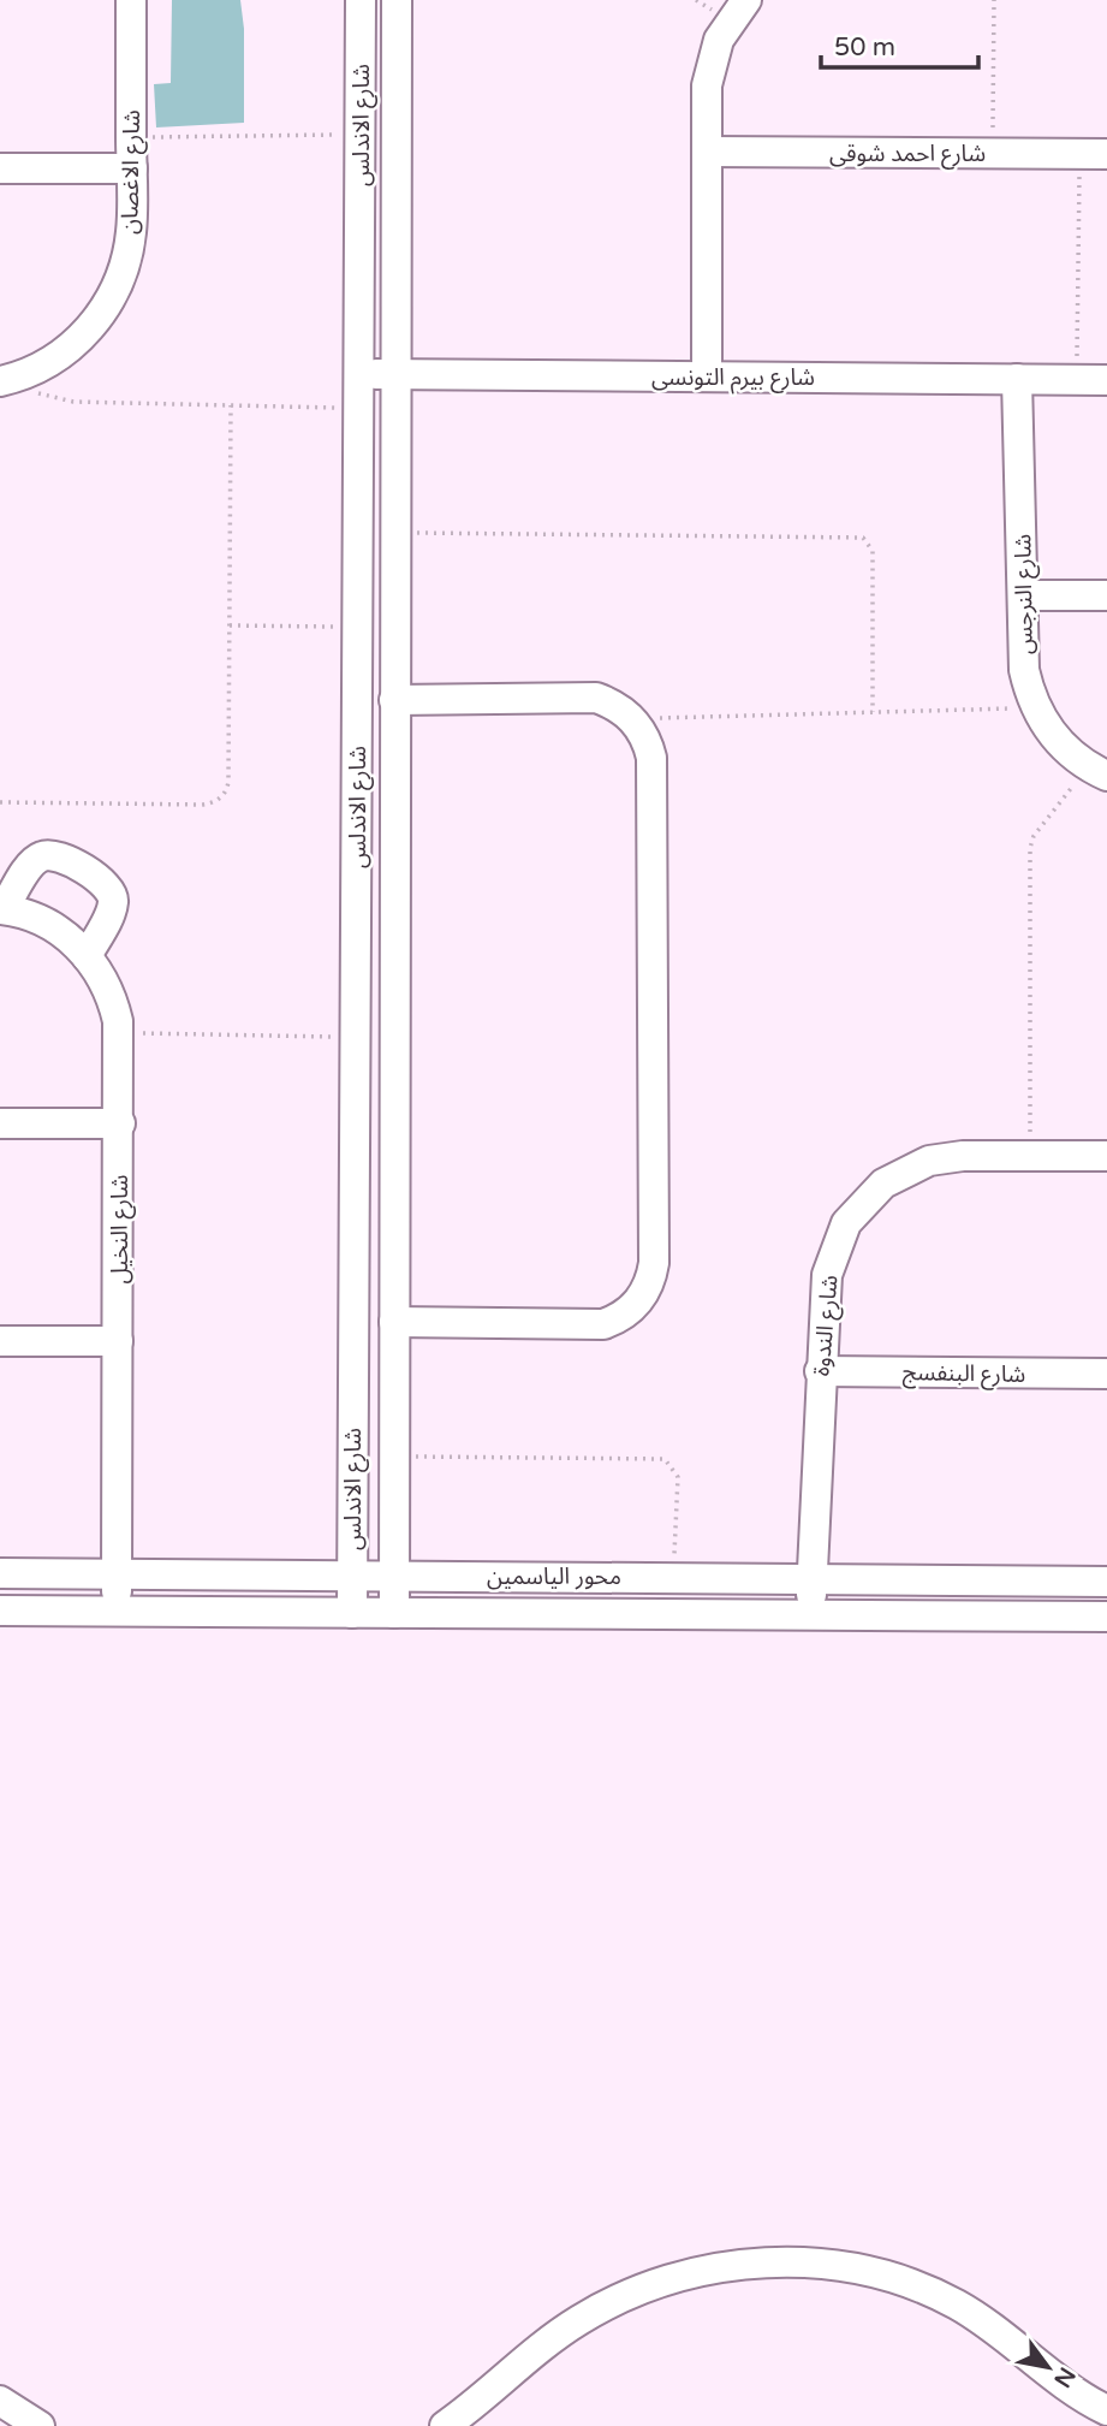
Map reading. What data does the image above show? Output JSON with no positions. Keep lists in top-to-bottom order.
{
  "streets": {
    "street": [
      "شارع الاندلس",
      "شارع احمد شوقى",
      "شارع الاغصان",
      "شارع بيرم التونسى",
      "شارع النرجس",
      "شارع النخيل",
      "شارع الندوة",
      "شارع البنفسج",
      "محور الياسمين"
    ]
  },
  "crossings": [
    ["شارع الاندلس", "شارع بيرم التونسى"],
    ["شارع الاندلس", "محور الياسمين"],
    ["شارع بيرم التونسى", "شارع النرجس"],
    ["شارع النخيل", "محور الياسمين"],
    ["شارع الندوة", "شارع البنفسج"],
    ["شارع الندوة", "محور الياسمين"]
  ],
  "scale_bar": "50 m",
  "north": "bottom right"
}
